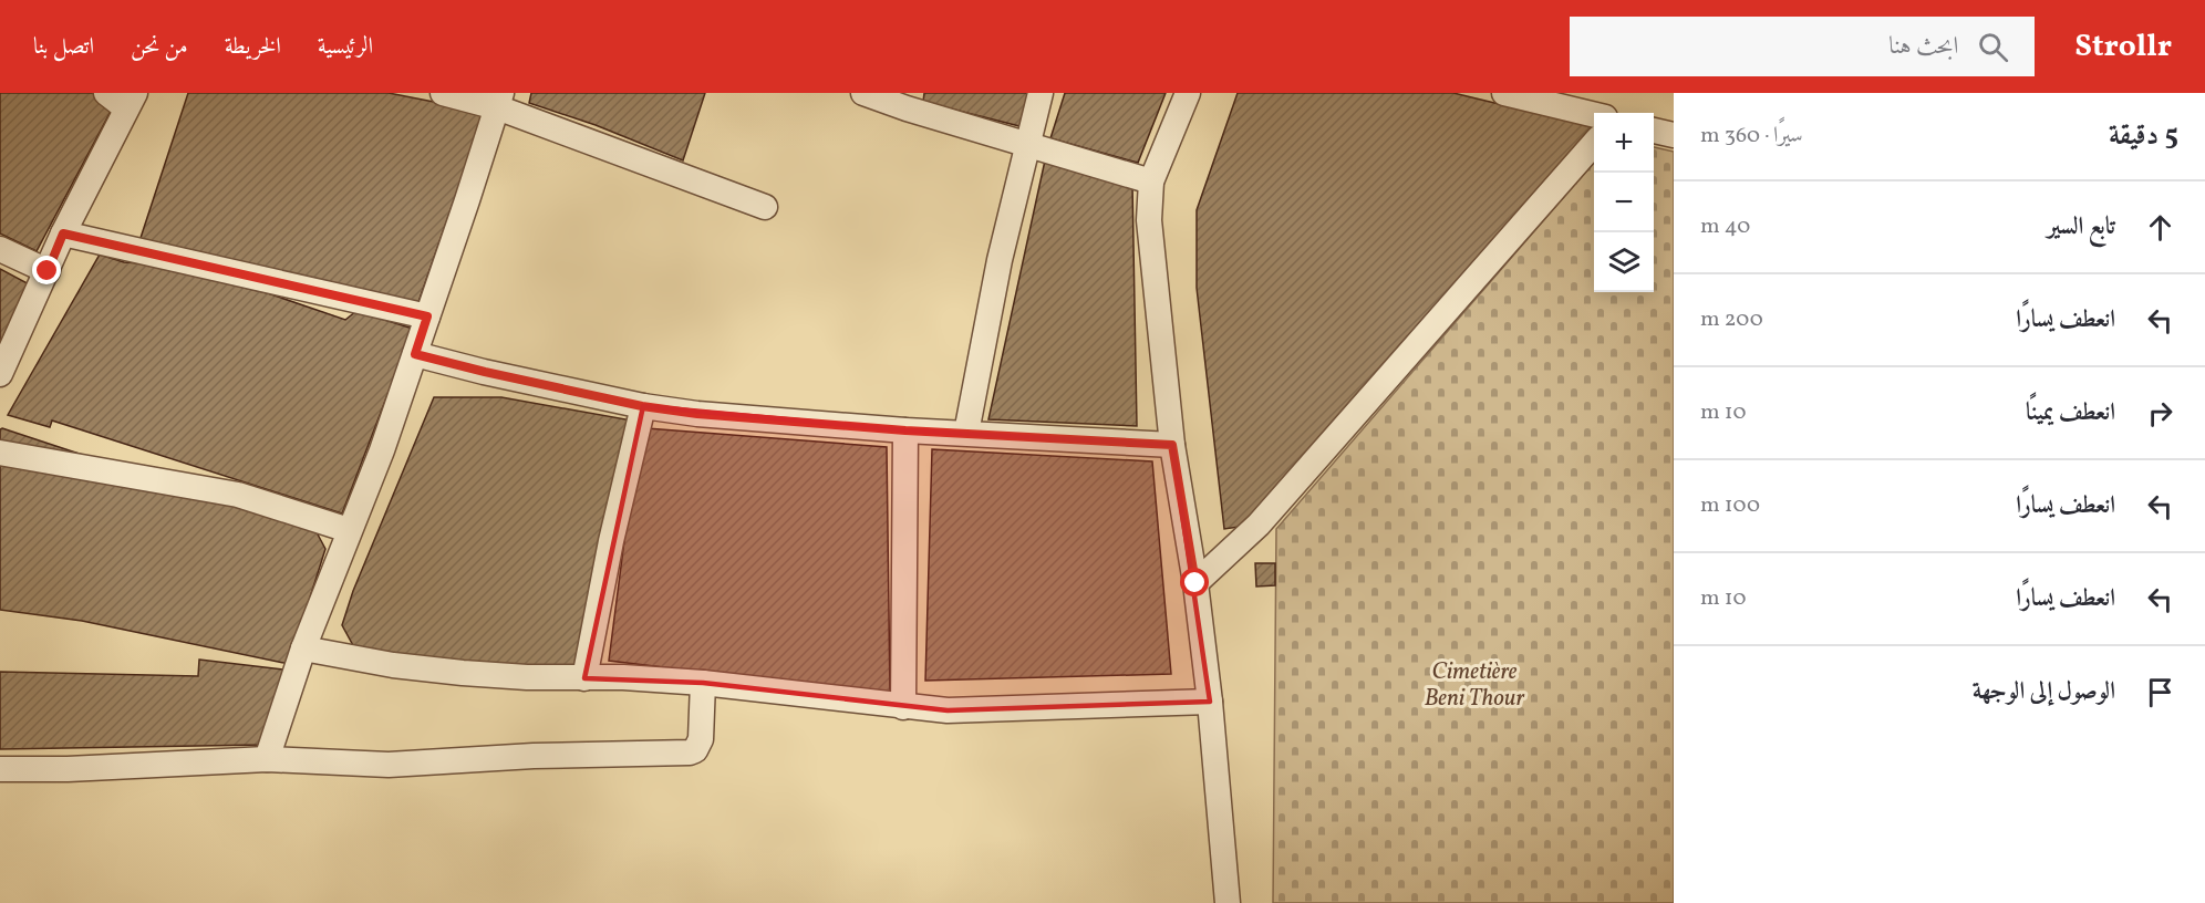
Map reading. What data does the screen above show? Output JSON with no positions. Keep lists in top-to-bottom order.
{
  "parks": ["Cimetière Beni Thour"],
  "page": {
    "header": "Strollr",
    "search": "ابحث هنا",
    "nav": [
      "الرئيسية",
      "الخريطة",
      "من نحن",
      "اتصل بنا"
    ],
    "heading": ["5 دقيقة", "سيرًا · 360 m"],
    "map_buttons": ["+", "−"],
    "list": [
      ["تابع السير", "40 m"],
      ["انعطف يسارًا", "200 m"],
      ["انعطف يمينًا", "10 m"],
      ["انعطف يسارًا", "100 m"],
      ["انعطف يسارًا", "10 m"],
      "الوصول إلى الوجهة"
    ]
  }
}
